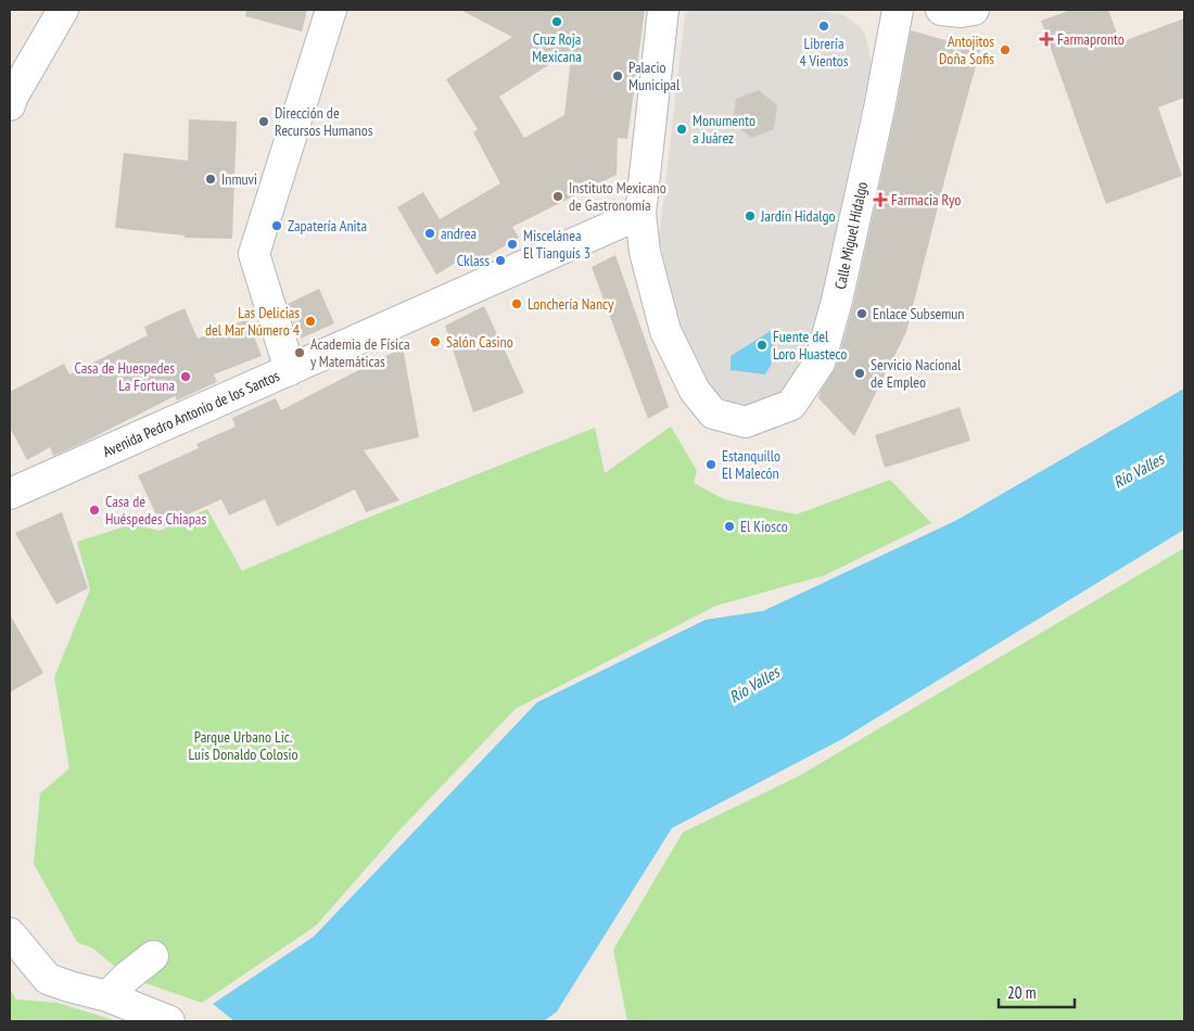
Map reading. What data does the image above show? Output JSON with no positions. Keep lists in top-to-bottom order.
{
  "streets": {
    "street": ["Calle Miguel Hidalgo", "Avenida Pedro Antonio de los Santos"]
  },
  "crossings": [
    ["Calle Miguel Hidalgo", "Avenida Pedro Antonio de los Santos"]
  ],
  "water": ["Río Valles"],
  "parks": ["Parque Urbano Lic. Luis Donaldo Colosio"],
  "places": {
    "other": [
      "Cruz Roja Mexicana",
      "Librería 4 Vientos",
      "Antojitos Doña Sofis",
      "Palacio Municipal",
      "Dirección de Recursos Humanos",
      "Monumento a Juárez",
      "Inmuvi",
      "Instituto Mexicano de Gastronomía",
      "Jardín Hidalgo",
      "Zapatería Anita",
      "andrea",
      "Miscelánea El Tianguis 3",
      "Cklass",
      "Lonchería Nancy",
      "Enlace Subsemun",
      "Las Delicias del Mar Número 4",
      "Salón Casino",
      "Fuente del Loro Huasteco",
      "Academia de Física y Matemáticas",
      "Servicio Nacional de Empleo",
      "Casa de Huespedes La Fortuna",
      "Estanquillo El Malecón",
      "Casa de Huéspedes Chiapas",
      "El Kiosco"
    ],
    "health": ["Farmapronto", "Farmacia Ryo"]
  },
  "scale_bar": "20 m"
}
